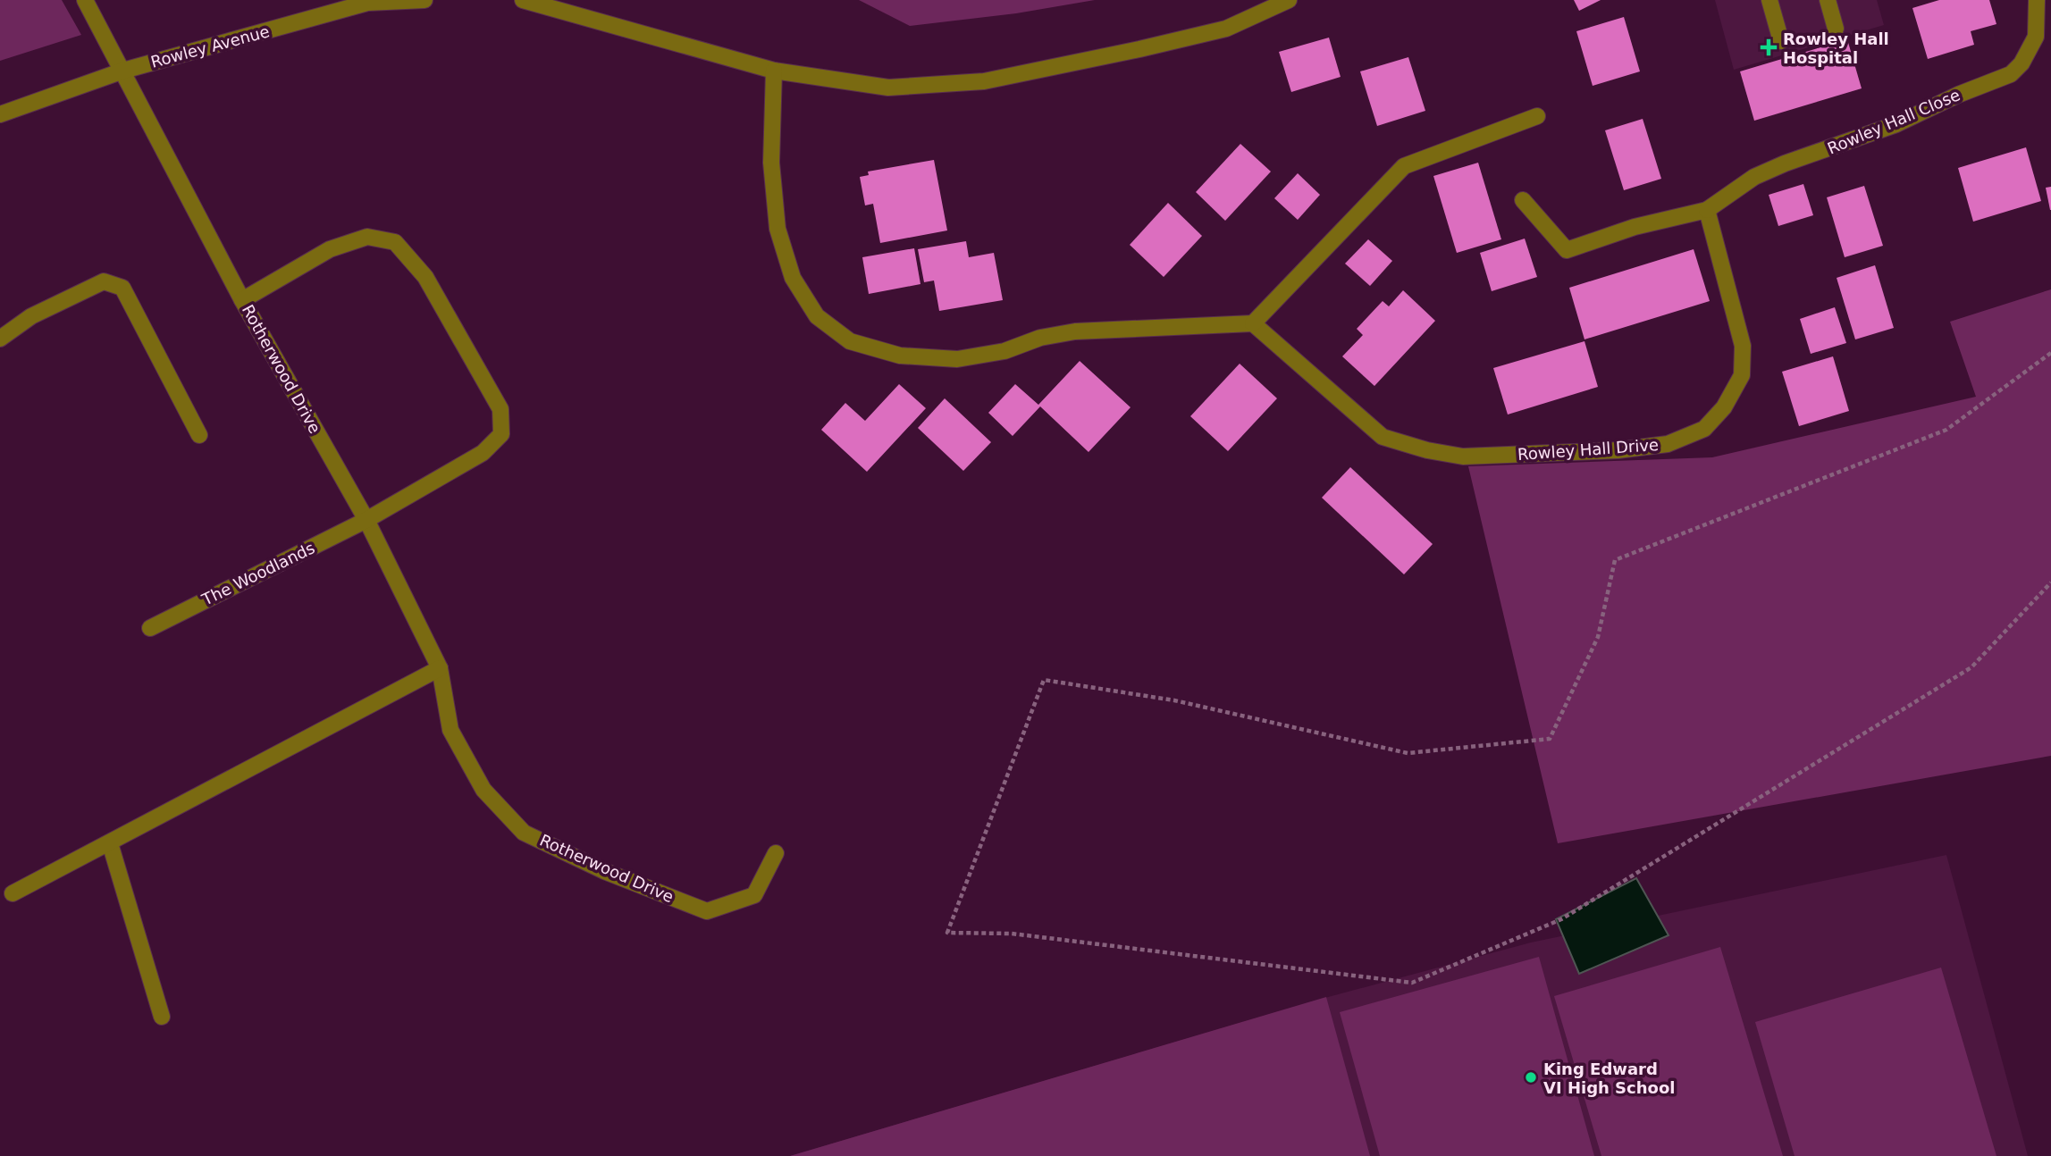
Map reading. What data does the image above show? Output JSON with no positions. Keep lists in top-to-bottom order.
{
  "streets": {
    "street": [
      "Rowley Avenue",
      "Rowley Hall Close",
      "Rotherwood Drive",
      "Rowley Hall Drive",
      "The Woodlands"
    ]
  },
  "crossings": [
    ["Rowley Avenue", "Rotherwood Drive"],
    ["Rowley Hall Close", "Rowley Hall Drive"],
    ["Rotherwood Drive", "The Woodlands"]
  ],
  "places": {
    "health": ["Rowley Hall Hospital"],
    "other": ["King Edward VI High School"]
  }
}
